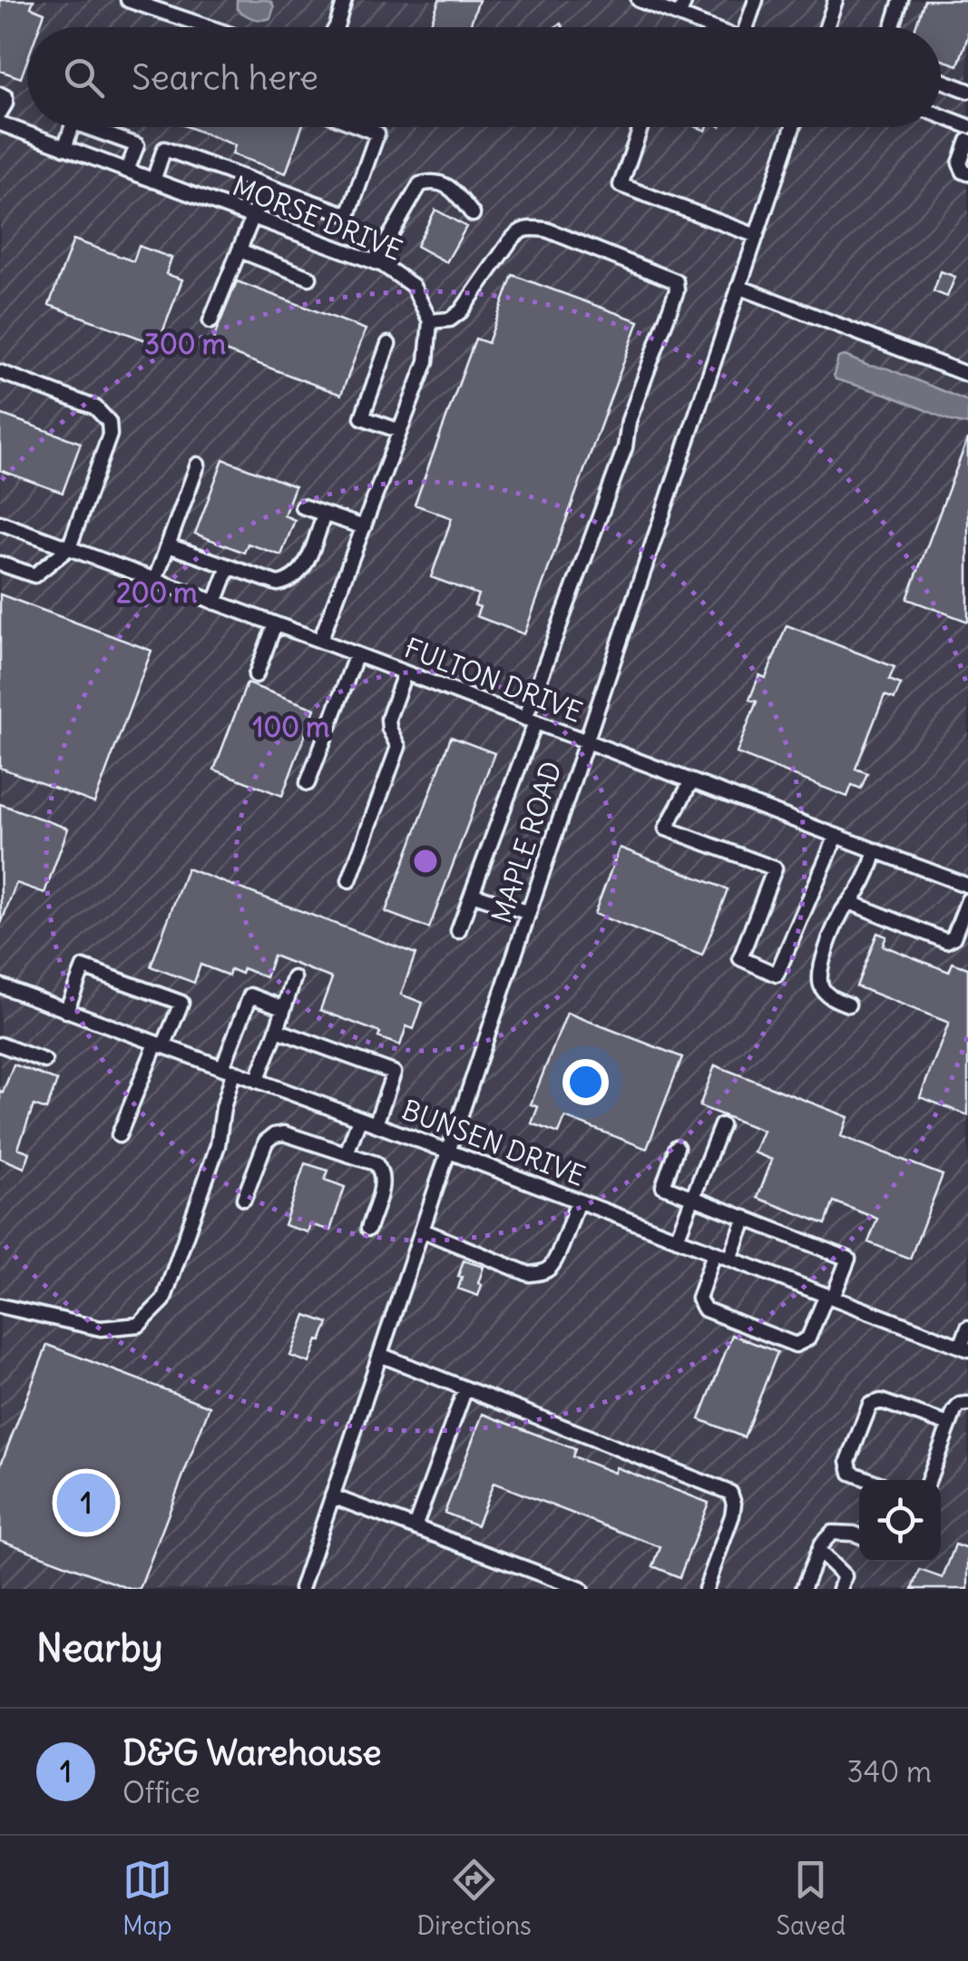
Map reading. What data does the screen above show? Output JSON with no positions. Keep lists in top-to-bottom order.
{
  "streets": {
    "street": [
      "MORSE DRIVE",
      "FULTON DRIVE",
      "MAPLE ROAD",
      "BUNSEN DRIVE"
    ]
  },
  "crossings": [
    ["FULTON DRIVE", "MAPLE ROAD"],
    ["MAPLE ROAD", "BUNSEN DRIVE"]
  ],
  "page": {
    "search": "Search here",
    "pins": "1",
    "heading": "Nearby",
    "list": [
      {
        "mark": "1",
        "name": "D&G Warehouse",
        "note": "Office",
        "value": "340 m"
      }
    ],
    "nav": ["Map", "Directions", "Saved"]
  },
  "rings": ["300 m", "200 m", "100 m"]
}
